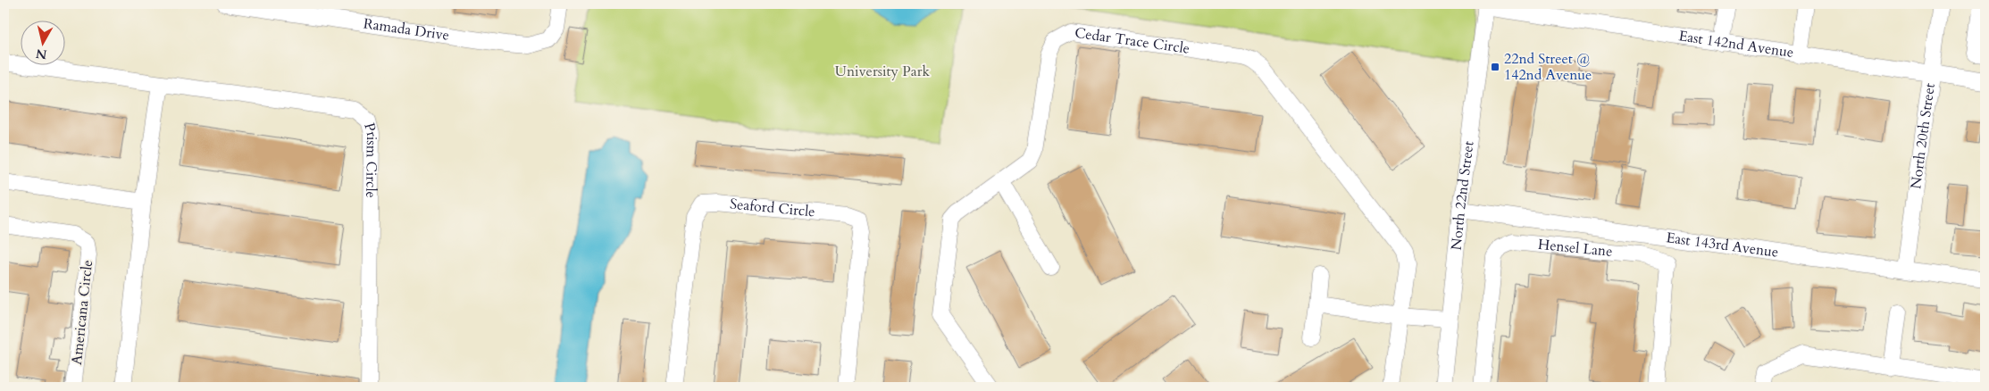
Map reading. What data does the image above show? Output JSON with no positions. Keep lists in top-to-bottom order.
{
  "streets": {
    "street": [
      "Ramada Drive",
      "Cedar Trace Circle",
      "East 142nd Avenue",
      "North 20th Street",
      "Prism Circle",
      "North 22nd Street",
      "Seaford Circle",
      "East 143rd Avenue",
      "Hensel Lane",
      "Americana Circle"
    ]
  },
  "crossings": [
    ["East 142nd Avenue", "North 20th Street"],
    ["East 142nd Avenue", "North 22nd Street"],
    ["North 20th Street", "East 143rd Avenue"],
    ["North 22nd Street", "East 143rd Avenue"]
  ],
  "parks": ["University Park"],
  "places": {
    "transit": ["22nd Street @ 142nd Avenue"]
  },
  "north": "bottom"
}
